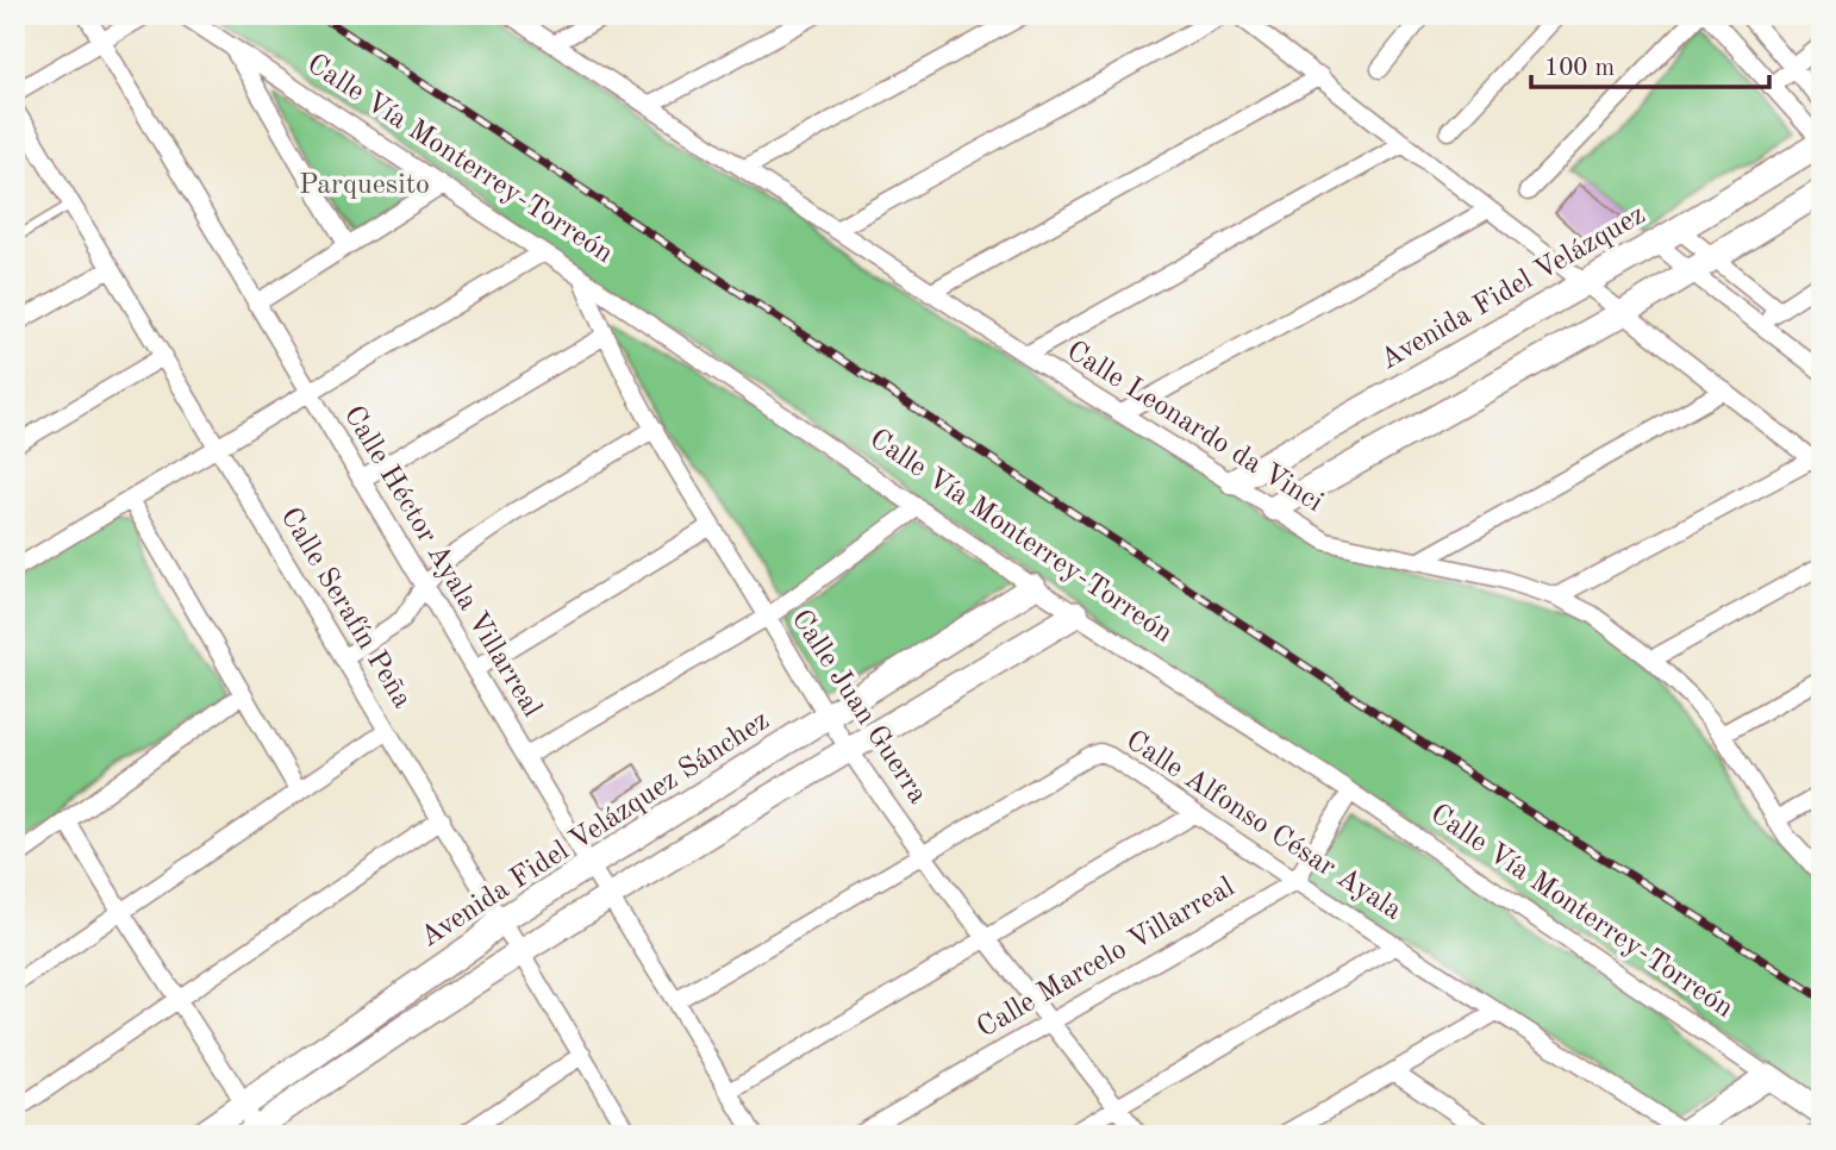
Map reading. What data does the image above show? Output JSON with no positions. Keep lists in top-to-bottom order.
{
  "streets": {
    "street": [
      "Calle Vía Monterrey-Torreón",
      "Avenida Fidel Velázquez",
      "Calle Leonardo da Vinci",
      "Calle Héctor Ayala Villarreal",
      "Calle Serafín Peña",
      "Calle Juan Guerra",
      "Calle Alfonso César Ayala",
      "Avenida Fidel Velázquez Sánchez",
      "Calle Marcelo Villarreal"
    ]
  },
  "crossings": [
    ["Calle Vía Monterrey-Torreón", "Calle Juan Guerra"],
    ["Calle Vía Monterrey-Torreón", "Avenida Fidel Velázquez Sánchez"],
    ["Calle Vía Monterrey-Torreón", "Calle Marcelo Villarreal"],
    ["Avenida Fidel Velázquez", "Calle Leonardo da Vinci"],
    ["Calle Héctor Ayala Villarreal", "Calle Alfonso César Ayala"],
    ["Calle Héctor Ayala Villarreal", "Avenida Fidel Velázquez Sánchez"],
    ["Calle Serafín Peña", "Avenida Fidel Velázquez Sánchez"],
    ["Calle Juan Guerra", "Calle Alfonso César Ayala"],
    ["Calle Juan Guerra", "Avenida Fidel Velázquez Sánchez"],
    ["Calle Juan Guerra", "Calle Marcelo Villarreal"],
    ["Calle Alfonso César Ayala", "Calle Marcelo Villarreal"]
  ],
  "parks": ["Parquesito"],
  "scale_bar": "100 m"
}
